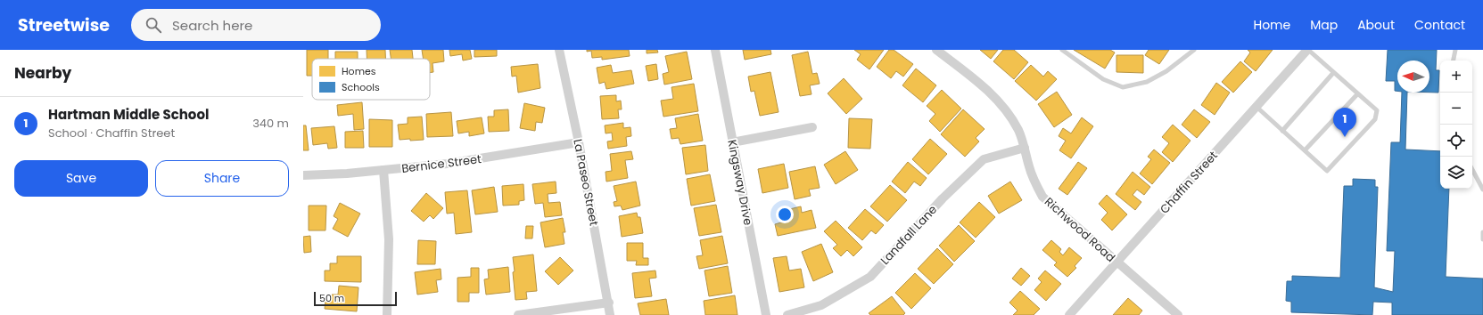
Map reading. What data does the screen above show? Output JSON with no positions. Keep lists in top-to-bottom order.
{
  "streets": {
    "street": [
      "Bernice Street",
      "La Paseo Street",
      "Kingsway Drive",
      "Chaffin Street",
      "Richwood Road",
      "Landfall Lane"
    ]
  },
  "crossings": [
    ["Bernice Street", "La Paseo Street"],
    ["Chaffin Street", "Richwood Road"],
    ["Richwood Road", "Landfall Lane"]
  ],
  "legend": ["Homes", "Schools"],
  "scale_bar": "50 m",
  "north": "left",
  "page": {
    "header": "Streetwise",
    "search": "Search here",
    "nav": [
      "Home",
      "Map",
      "About",
      "Contact"
    ],
    "heading": "Nearby",
    "map_buttons": ["+", "−"],
    "list": [
      {
        "mark": "1",
        "name": "Hartman Middle School",
        "note": "School · Chaffin Street",
        "value": "340 m"
      }
    ],
    "pins": "1",
    "buttons": ["Save", "Share"],
    "scale": "50 m"
  }
}
